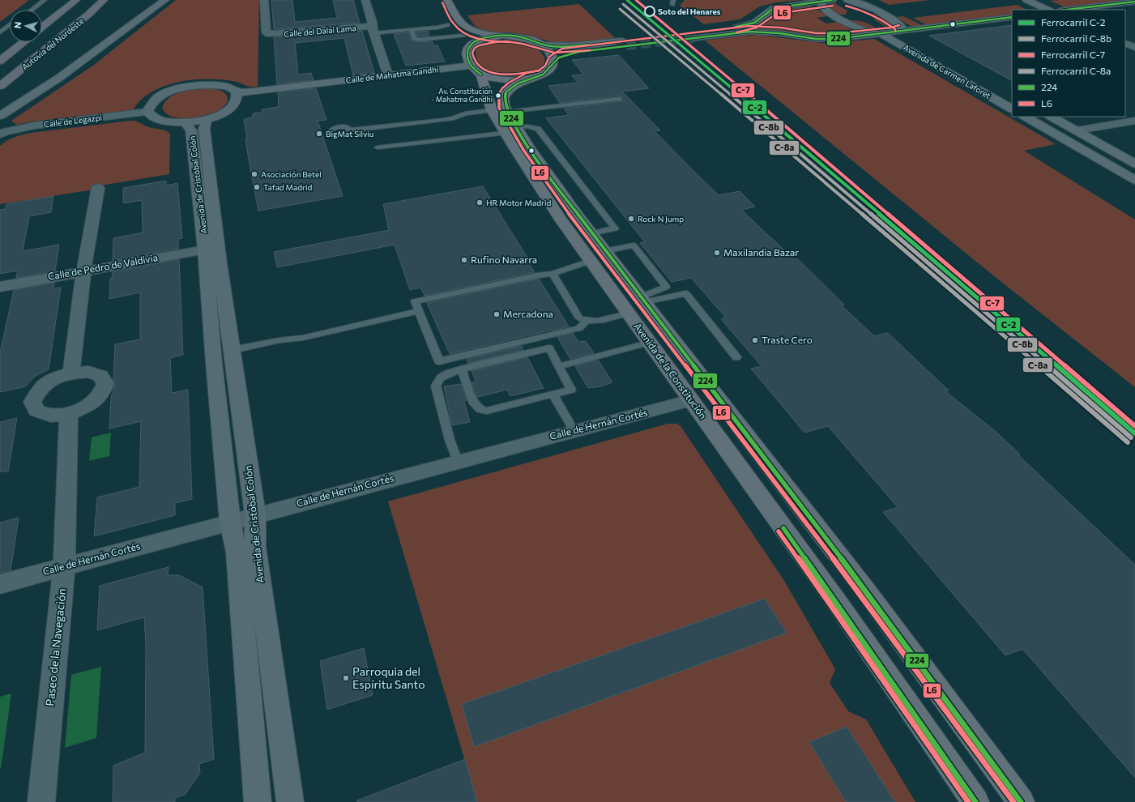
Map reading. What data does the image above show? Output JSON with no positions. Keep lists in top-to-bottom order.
{
  "streets": {
    "highway": ["Autovía del Nordeste"],
    "main road": ["Avenida de la Constitución"],
    "street": [
      "Calle del Dalai Lama",
      "Avenida de Carmen Laforet",
      "Calle de Mahatma Gandhi",
      "Calle de Legazpi",
      "Avenida de Cristóbal Colón",
      "Calle de Pedro de Valdivia",
      "Calle de Hernán Cortés",
      "Paseo de la Navegación"
    ]
  },
  "crossings": [
    ["Calle de Mahatma Gandhi", "Avenida de la Constitución"],
    ["Avenida de Cristóbal Colón", "Calle de Pedro de Valdivia"],
    ["Avenida de Cristóbal Colón", "Calle de Hernán Cortés"],
    ["Avenida de la Constitución", "Calle de Hernán Cortés"],
    ["Calle de Hernán Cortés", "Paseo de la Navegación"]
  ],
  "places": [
    "Soto del Henares",
    "Av. Constitución - Mahatma Gandhi",
    "BigMat Silviu",
    "Asociación Betel",
    "Tafad Madrid",
    "HR Motor Madrid",
    "Rock N Jump",
    "Maxilandia Bazar",
    "Rufino Navarra",
    "Mercadona",
    "Traste Cero",
    "Parroquia del Espíritu Santo"
  ],
  "lines": [
    "rail line C-2",
    "rail line C-7",
    "transit line 224",
    "transit line L6",
    "rail line C-8b",
    "rail line C-8a"
  ],
  "legend": [
    "Ferrocarril C-2",
    "Ferrocarril C-8b",
    "Ferrocarril C-7",
    "Ferrocarril C-8a",
    "224",
    "L6"
  ],
  "north": "left"
}
